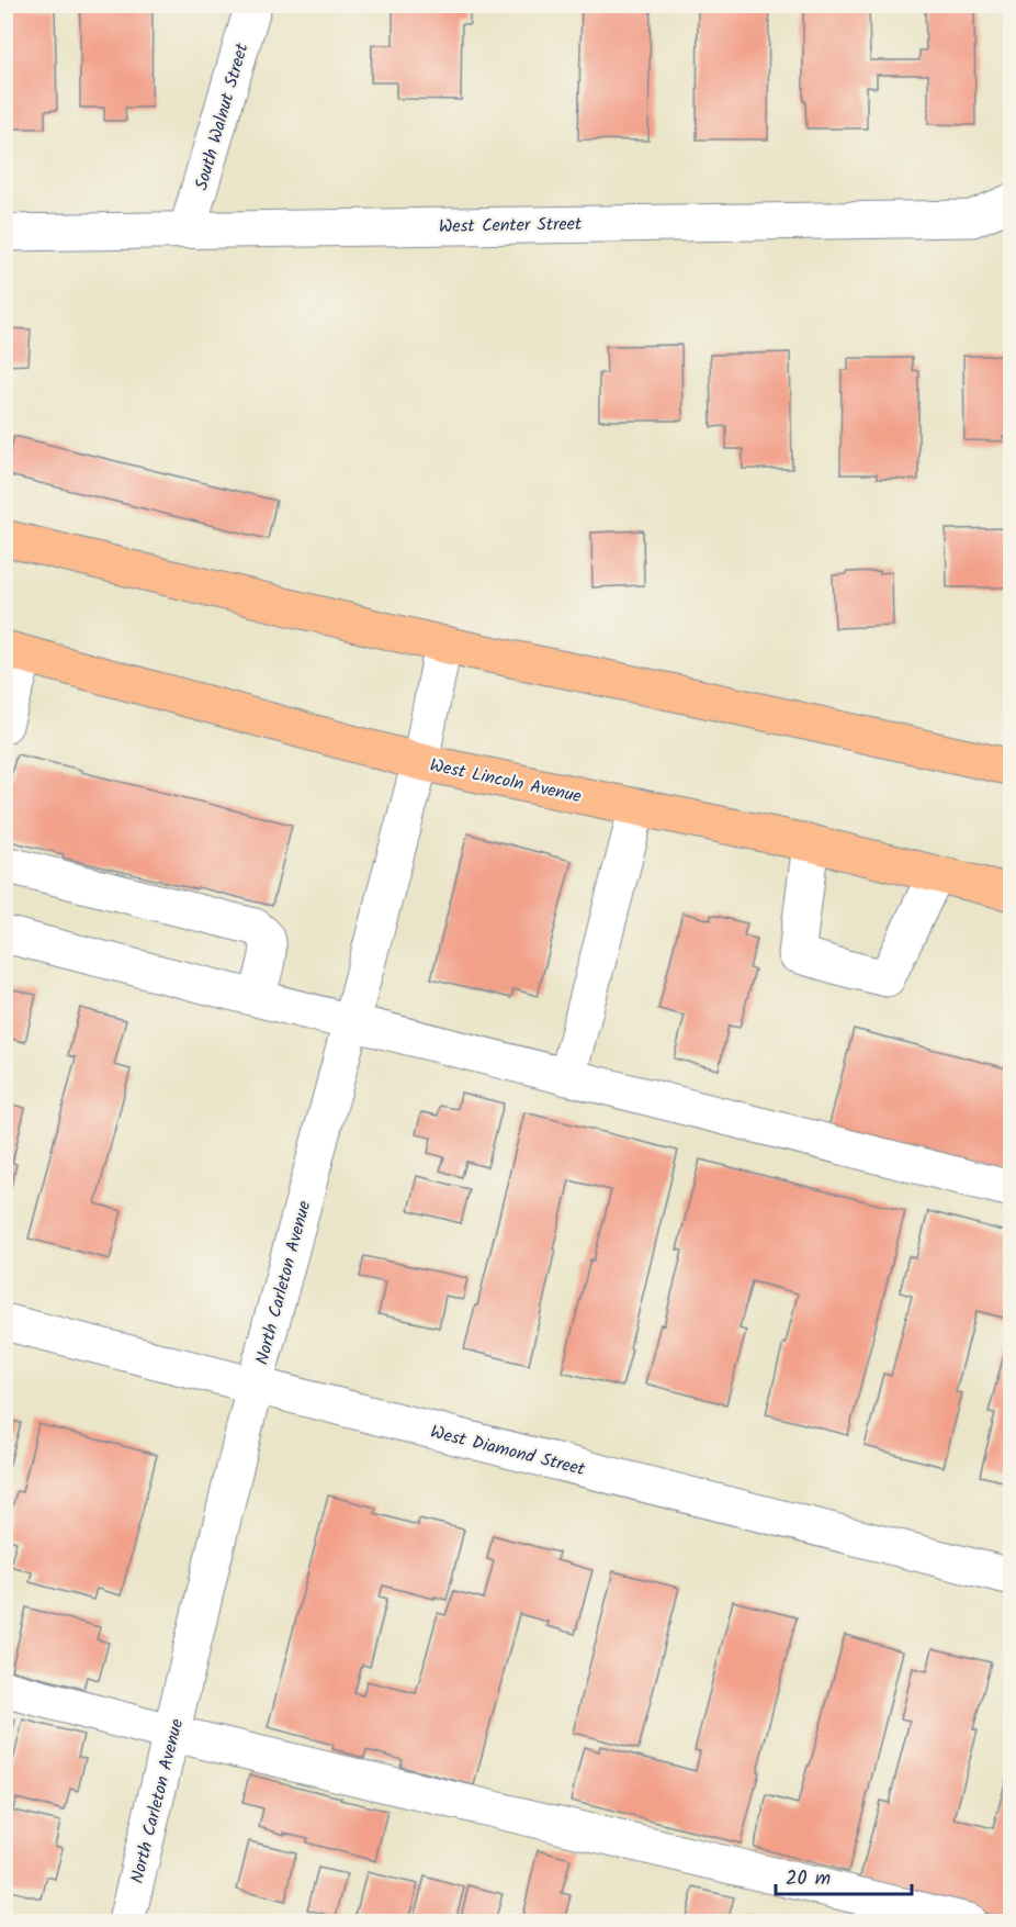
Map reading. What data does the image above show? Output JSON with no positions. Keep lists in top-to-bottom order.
{
  "streets": {
    "main road": ["West Lincoln Avenue"],
    "street": [
      "South Walnut Street",
      "West Center Street",
      "North Carleton Avenue",
      "West Diamond Street"
    ]
  },
  "crossings": [
    ["South Walnut Street", "West Center Street"],
    ["West Lincoln Avenue", "North Carleton Avenue"],
    ["North Carleton Avenue", "West Diamond Street"]
  ],
  "scale_bar": "20 m"
}
